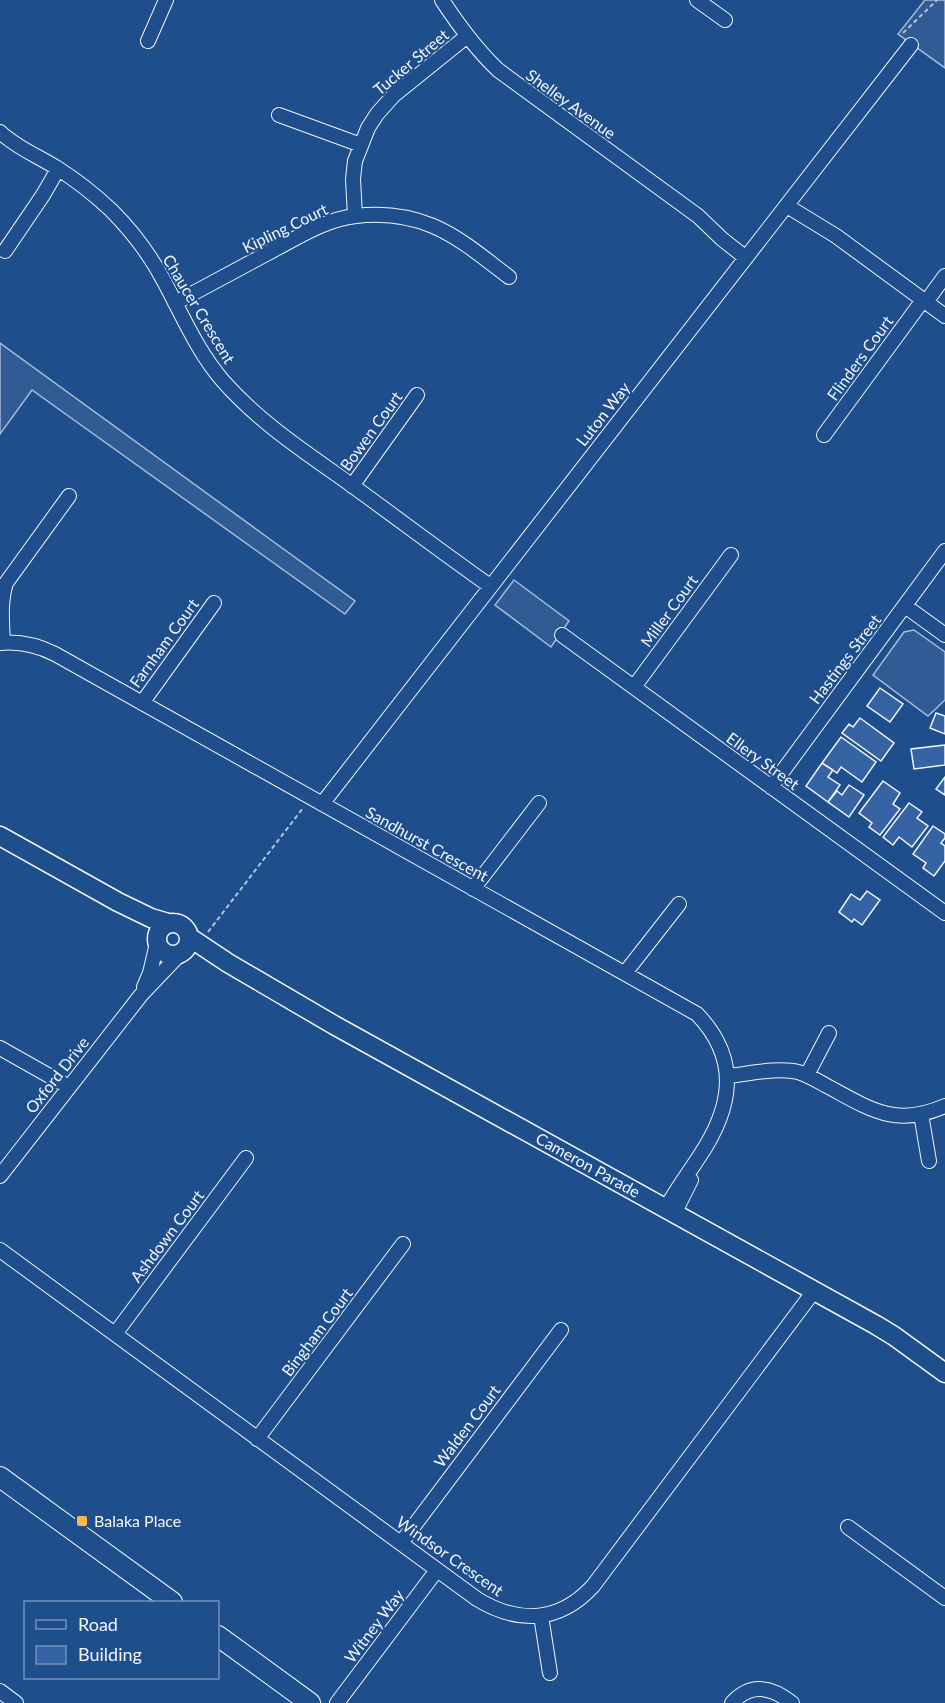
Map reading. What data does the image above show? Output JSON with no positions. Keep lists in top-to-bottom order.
{
  "streets": {
    "street": [
      "Tucker Street",
      "Shelley Avenue",
      "Kipling Court",
      "Chaucer Crescent",
      "Flinders Court",
      "Luton Way",
      "Bowen Court",
      "Miller Court",
      "Farnham Court",
      "Hastings Street",
      "Ellery Street",
      "Sandhurst Crescent",
      "Oxford Drive",
      "Cameron Parade",
      "Ashdown Court",
      "Bingham Court",
      "Walden Court",
      "Windsor Crescent",
      "Witney Way"
    ]
  },
  "crossings": [
    ["Tucker Street", "Shelley Avenue"],
    ["Tucker Street", "Kipling Court"],
    ["Shelley Avenue", "Luton Way"],
    ["Kipling Court", "Chaucer Crescent"],
    ["Chaucer Crescent", "Luton Way"],
    ["Chaucer Crescent", "Bowen Court"],
    ["Luton Way", "Sandhurst Crescent"],
    ["Miller Court", "Ellery Street"],
    ["Farnham Court", "Sandhurst Crescent"],
    ["Hastings Street", "Ellery Street"],
    ["Sandhurst Crescent", "Cameron Parade"],
    ["Oxford Drive", "Cameron Parade"],
    ["Cameron Parade", "Windsor Crescent"],
    ["Ashdown Court", "Windsor Crescent"],
    ["Bingham Court", "Windsor Crescent"],
    ["Walden Court", "Windsor Crescent"],
    ["Windsor Crescent", "Witney Way"]
  ],
  "places": {
    "transit": ["Balaka Place"]
  },
  "legend": ["Road", "Building"]
}
